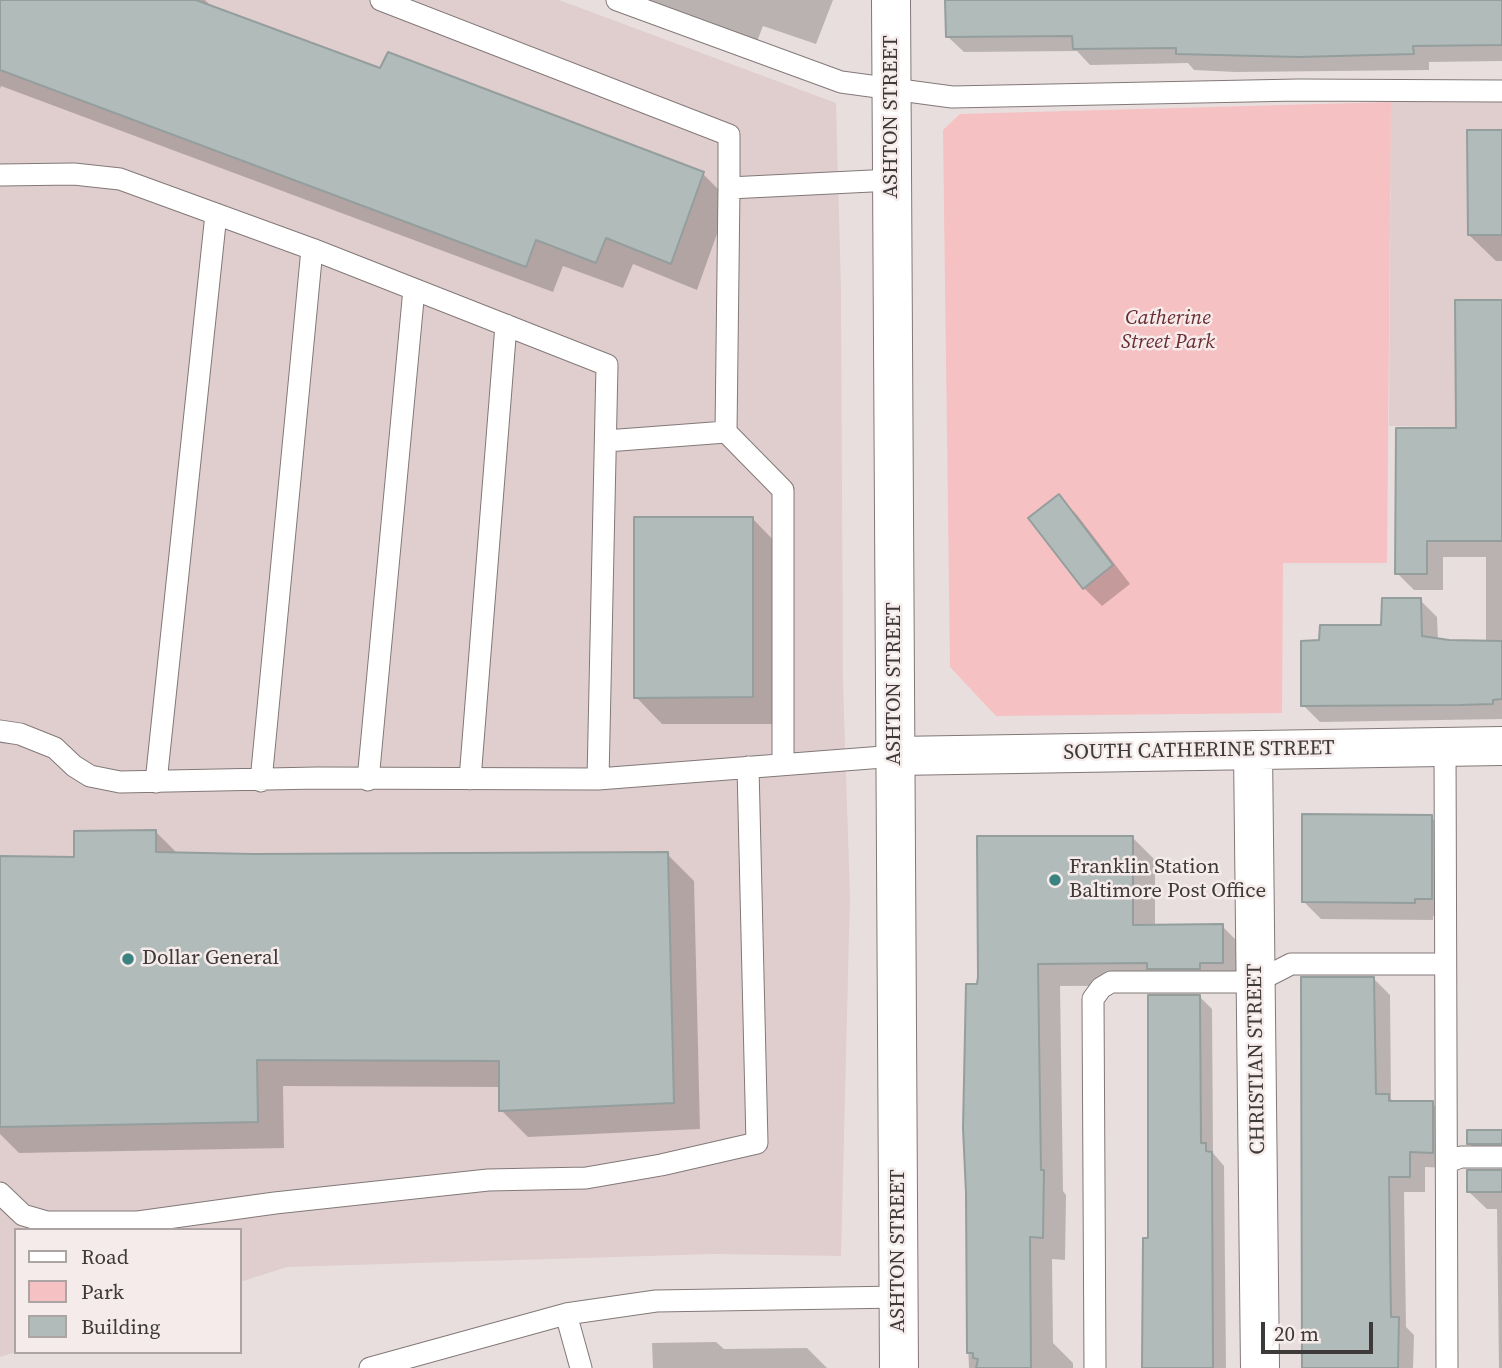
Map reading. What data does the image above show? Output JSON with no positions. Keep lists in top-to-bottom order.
{
  "streets": {
    "street": ["ASHTON STREET", "SOUTH CATHERINE STREET", "CHRISTIAN STREET"]
  },
  "crossings": [
    ["ASHTON STREET", "SOUTH CATHERINE STREET"],
    ["SOUTH CATHERINE STREET", "CHRISTIAN STREET"]
  ],
  "parks": ["Catherine Street Park"],
  "places": ["Franklin Station Baltimore Post Office", "Dollar General"],
  "legend": ["Road", "Park", "Building"],
  "scale_bar": "20 m"
}
